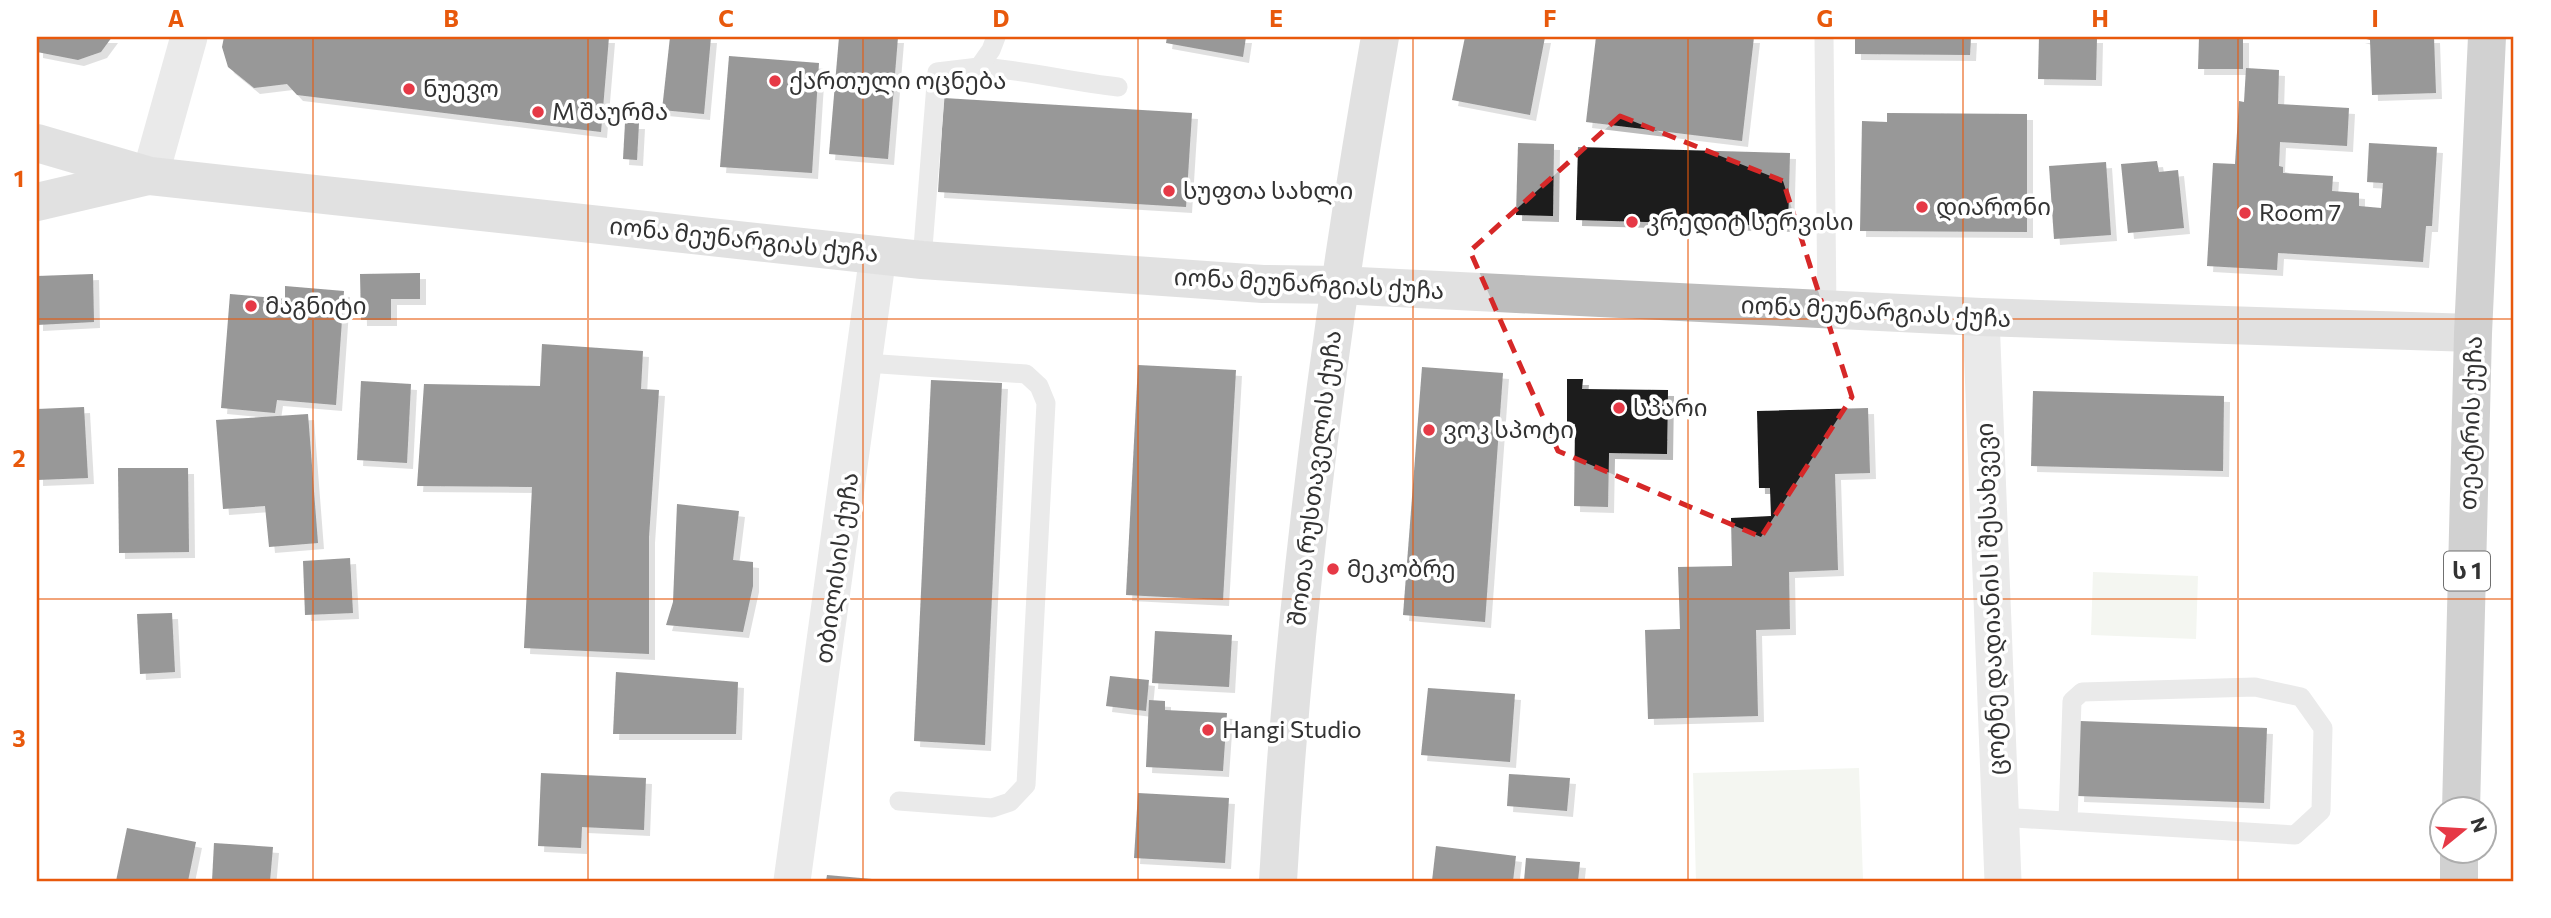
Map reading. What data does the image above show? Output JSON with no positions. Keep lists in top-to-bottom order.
{
  "streets": {
    "highway": ["თეატრის ქუჩა", "ს 1"],
    "main road": ["იონა მეუნარგიას ქუჩა", "შოთა რუსთაველის ქუჩა"],
    "street": ["თბილისის ქუჩა", "ცოტნე დადიანის I შესახვევი"]
  },
  "crossings": [
    ["იონა მეუნარგიას ქუჩა", "თეატრის ქუჩა"],
    ["იონა მეუნარგიას ქუჩა", "შოთა რუსთაველის ქუჩა"],
    ["იონა მეუნარგიას ქუჩა", "თბილისის ქუჩა"],
    ["იონა მეუნარგიას ქუჩა", "ცოტნე დადიანის I შესახვევი"]
  ],
  "places": [
    "ქართული ოცნება",
    "ნუევო",
    "M შაურმა",
    "სუფთა სახლი",
    "დიარონი",
    "Room 7",
    "კრედიტ სერვისი",
    "მაგნიტი",
    "სპარი",
    "ვოკ სპოტი",
    "მეკობრე",
    "Hangi Studio"
  ],
  "north": "right",
  "grid": {
    "columns": [
      "A",
      "B",
      "C",
      "D",
      "E",
      "F",
      "G",
      "H",
      "I"
    ],
    "rows": ["1", "2", "3"]
  }
}
